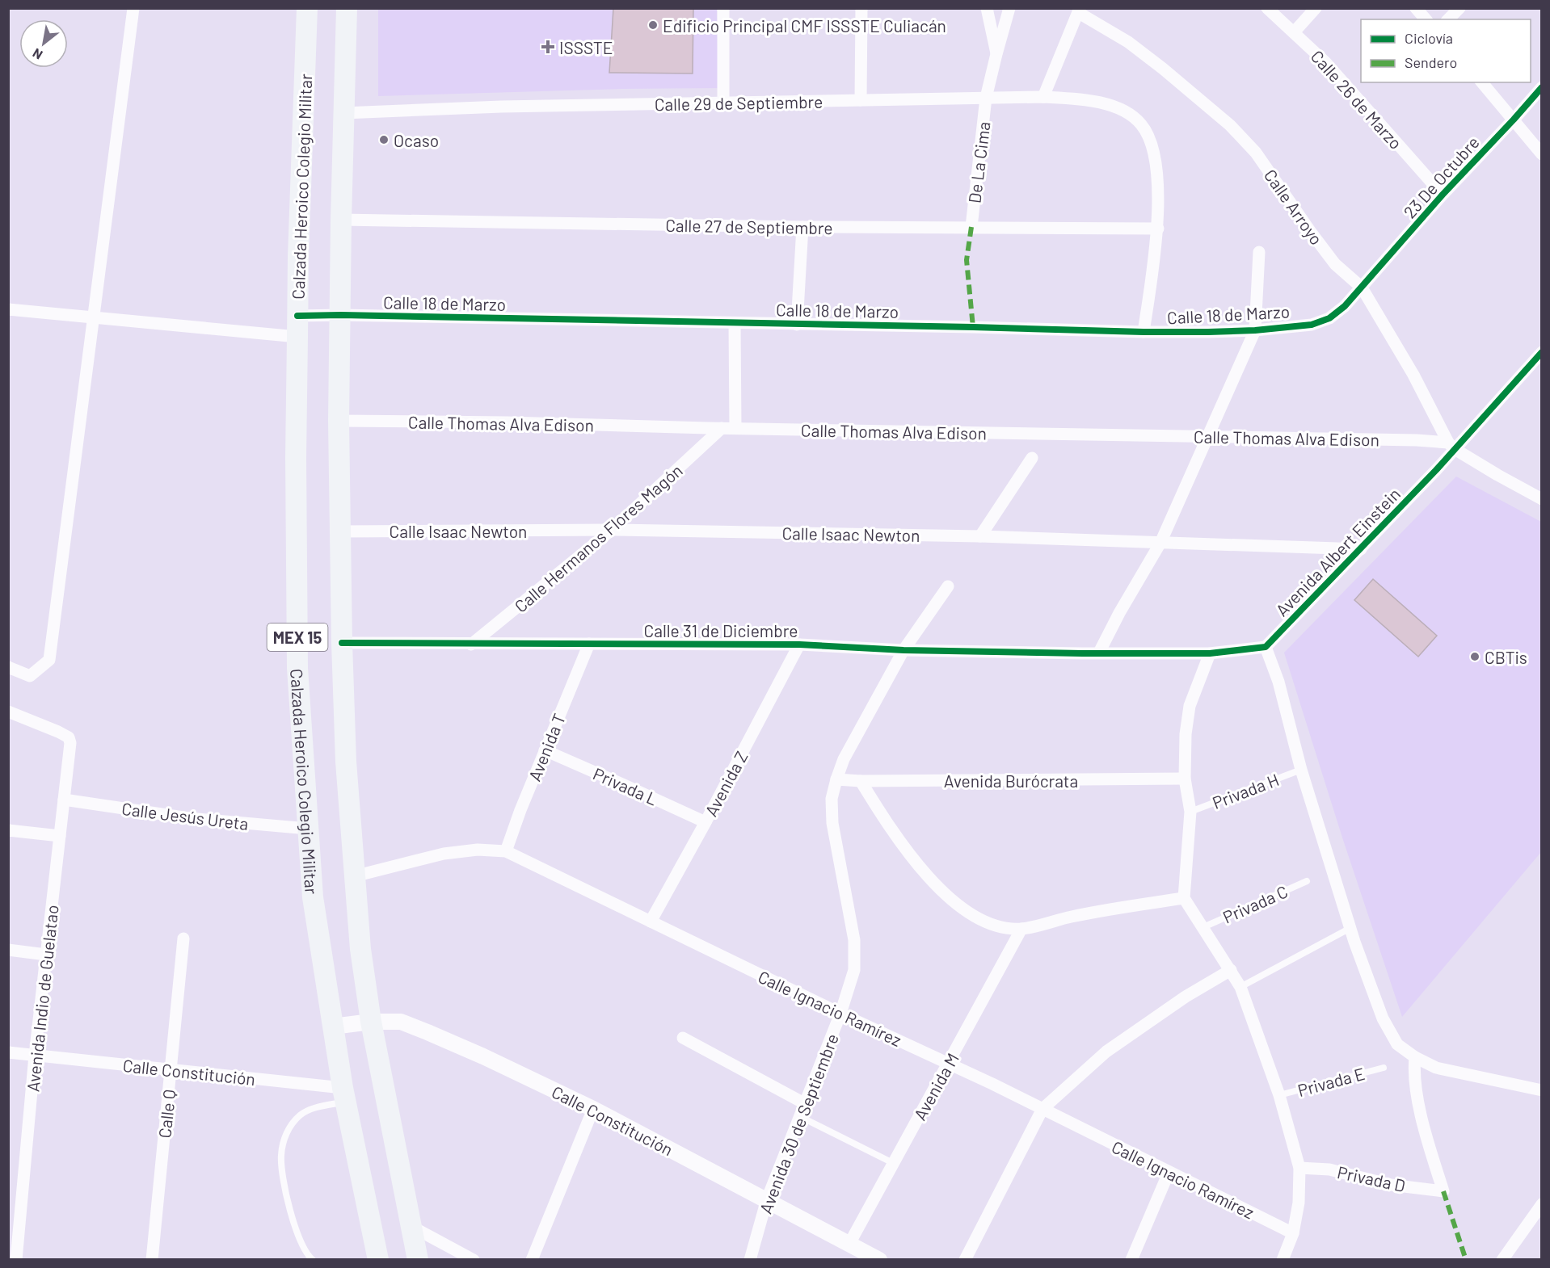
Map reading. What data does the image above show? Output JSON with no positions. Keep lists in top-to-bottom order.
{
  "streets": {
    "main road": ["Calzada Heroico Colegio Militar", "MEX 15"],
    "street": [
      "Calle 26 de Marzo",
      "Calle 29 de Septiembre",
      "De La Cima",
      "23 De Octubre",
      "Calle Arroyo",
      "Calle 27 de Septiembre",
      "Calle 18 de Marzo",
      "Calle Thomas Alva Edison",
      "Calle Isaac Newton",
      "Calle Hermanos Flores Magón",
      "Avenida Albert Einstein",
      "Calle 31 de Diciembre",
      "Avenida T",
      "Avenida Burócrata",
      "Avenida Z",
      "Privada L",
      "Calle Jesús Ureta",
      "Avenida Indio de Guelatao",
      "Calle Ignacio Ramírez",
      "Calle Constitución",
      "Avenida M",
      "Calle Q",
      "Avenida 30 de Septiembre",
      "Privada D"
    ],
    "lane": ["Privada H", "Privada C", "Privada E"]
  },
  "crossings": [
    ["Calle 26 de Marzo", "23 De Octubre"],
    ["Calle 29 de Septiembre", "De La Cima"],
    ["Calle 29 de Septiembre", "Calle 27 de Septiembre"],
    ["Calle 29 de Septiembre", "MEX 15"],
    ["De La Cima", "Calle 27 de Septiembre"],
    ["23 De Octubre", "Calle Arroyo"],
    ["23 De Octubre", "Calle 18 de Marzo"],
    ["Calzada Heroico Colegio Militar", "Calle 18 de Marzo"],
    ["Calzada Heroico Colegio Militar", "Calle Jesús Ureta"],
    ["Calzada Heroico Colegio Militar", "Calle Constitución"],
    ["Calle Arroyo", "Calle 18 de Marzo"],
    ["Calle Arroyo", "Calle Thomas Alva Edison"],
    ["Calle Arroyo", "Avenida Albert Einstein"],
    ["Calle 27 de Septiembre", "MEX 15"],
    ["Calle 18 de Marzo", "MEX 15"],
    ["Calle Thomas Alva Edison", "Calle Hermanos Flores Magón"],
    ["Calle Thomas Alva Edison", "Avenida Albert Einstein"],
    ["Calle Thomas Alva Edison", "MEX 15"],
    ["Calle Isaac Newton", "Calle Hermanos Flores Magón"],
    ["Calle Isaac Newton", "Avenida Albert Einstein"],
    ["Calle Isaac Newton", "MEX 15"],
    ["Calle Hermanos Flores Magón", "Calle 31 de Diciembre"],
    ["Calle 31 de Diciembre", "MEX 15"],
    ["Calle 31 de Diciembre", "Avenida T"],
    ["Calle 31 de Diciembre", "Avenida Z"],
    ["Calle 31 de Diciembre", "Avenida 30 de Septiembre"],
    ["MEX 15", "Calle Ignacio Ramírez"],
    ["MEX 15", "Calle Constitución"],
    ["Avenida T", "Privada L"],
    ["Avenida T", "Calle Ignacio Ramírez"],
    ["Avenida Burócrata", "Avenida 30 de Septiembre"],
    ["Avenida Z", "Privada L"],
    ["Avenida Z", "Calle Ignacio Ramírez"],
    ["Calle Jesús Ureta", "Avenida Indio de Guelatao"],
    ["Avenida Indio de Guelatao", "Calle Constitución"],
    ["Calle Ignacio Ramírez", "Avenida M"],
    ["Calle Ignacio Ramírez", "Avenida 30 de Septiembre"],
    ["Calle Constitución", "Avenida M"],
    ["Calle Constitución", "Calle Q"],
    ["Calle Constitución", "Avenida 30 de Septiembre"]
  ],
  "places": {
    "other": ["Edificio Principal CMF ISSSTE Culiacán", "Ocaso", "CBTis"],
    "health": ["ISSSTE"]
  },
  "legend": ["Ciclovía", "Sendero"],
  "north": "bottom left"
}
